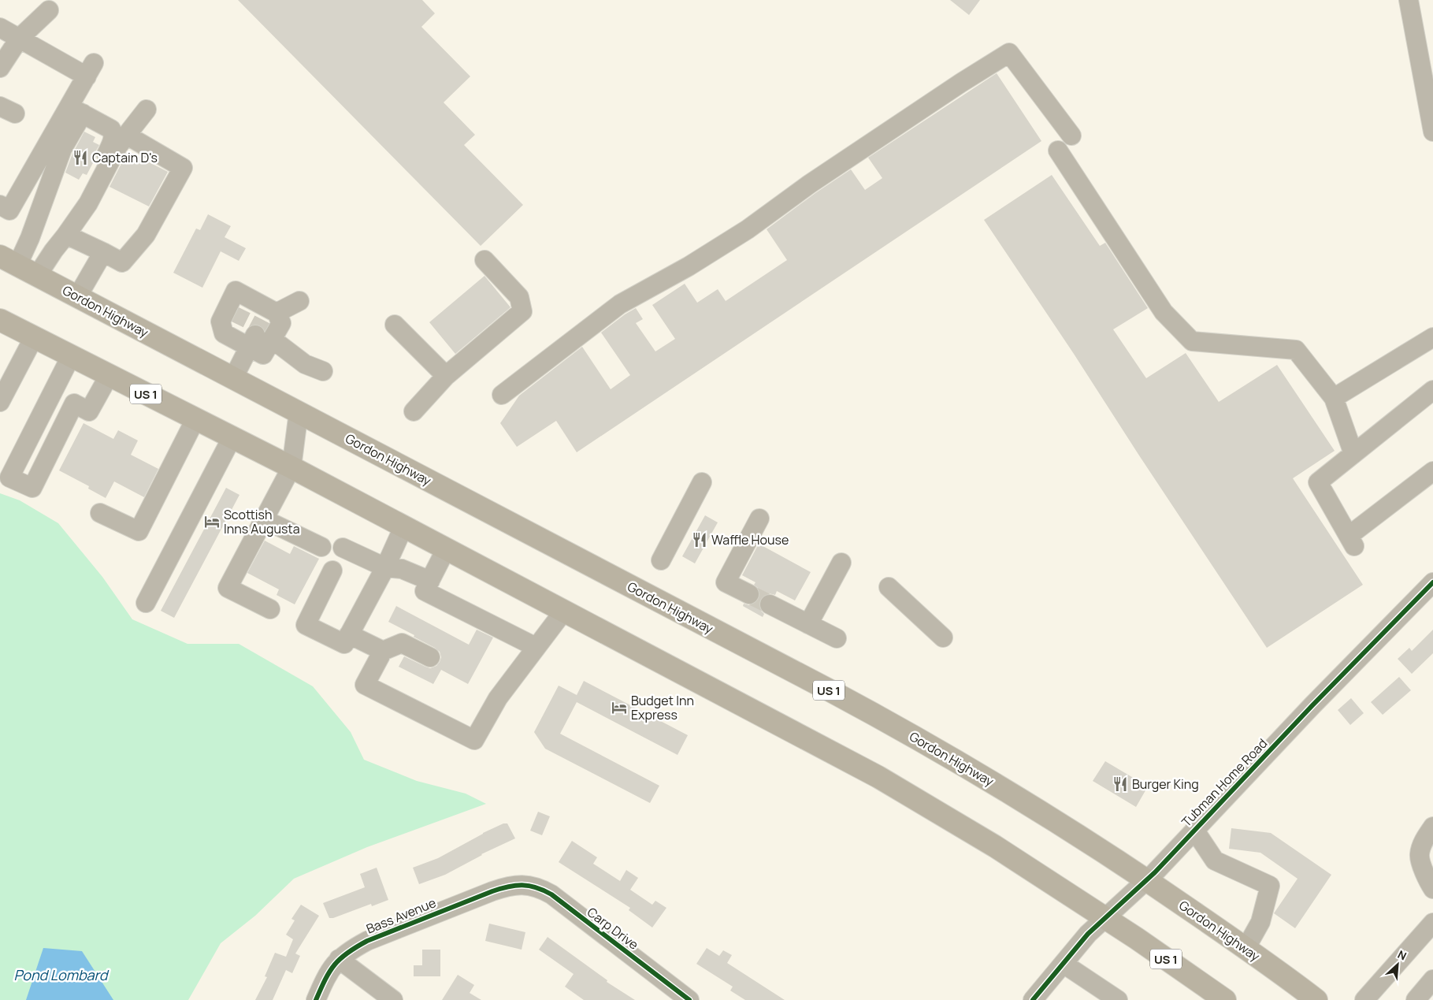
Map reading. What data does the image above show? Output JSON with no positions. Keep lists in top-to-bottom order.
{
  "streets": {
    "highway": ["Gordon Highway", "US 1"],
    "street": ["Tubman Home Road", "Bass Avenue", "Carp Drive"]
  },
  "crossings": [
    ["Gordon Highway", "Tubman Home Road"],
    ["US 1", "Tubman Home Road"],
    ["Bass Avenue", "Carp Drive"]
  ],
  "water": ["Pond Lombard"],
  "places": {
    "restaurant": ["Captain D's", "Waffle House", "Burger King"],
    "hotel": ["Scottish Inns Augusta", "Budget Inn Express"]
  },
  "north": "top right"
}
